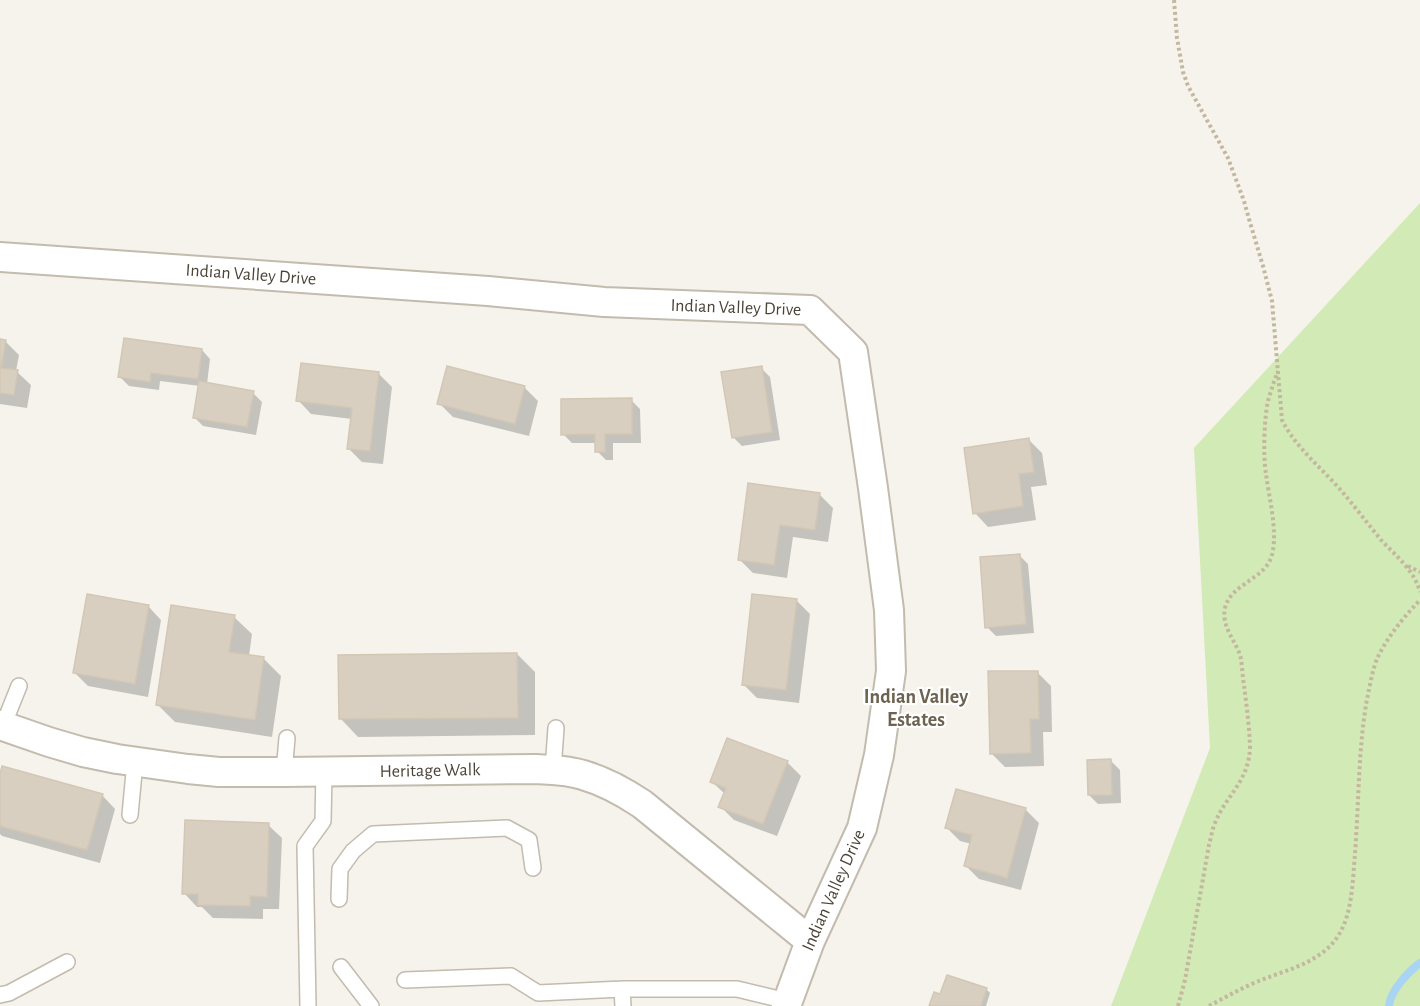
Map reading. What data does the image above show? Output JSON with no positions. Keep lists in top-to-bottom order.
{
  "streets": {
    "street": ["Indian Valley Drive", "Heritage Walk"]
  },
  "crossings": [
    ["Indian Valley Drive", "Heritage Walk"]
  ],
  "districts": ["Indian Valley Estates"]
}
